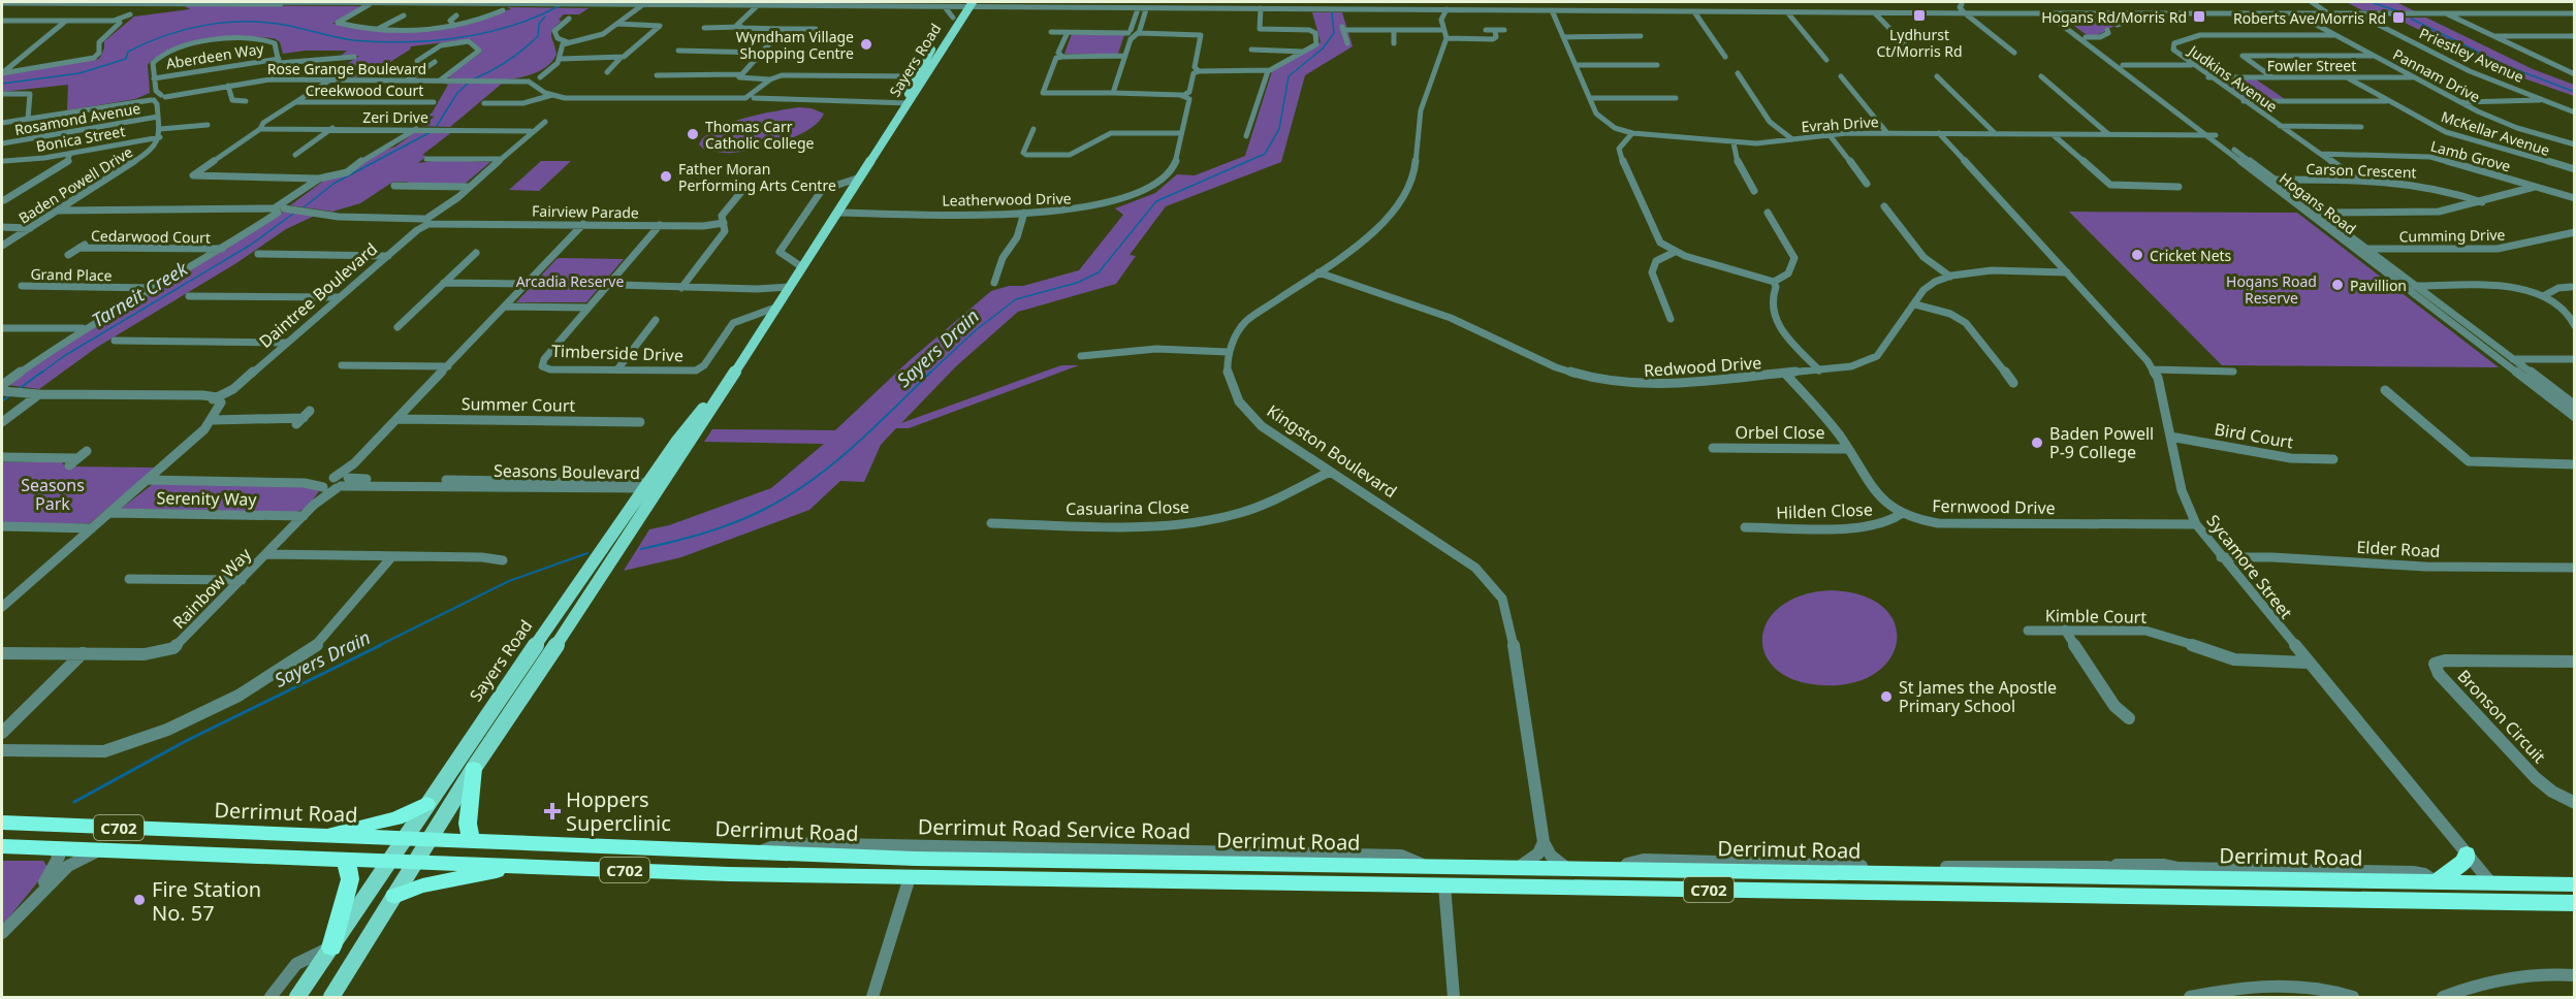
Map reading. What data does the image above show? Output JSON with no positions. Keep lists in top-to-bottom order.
{
  "streets": {
    "highway": ["Derrimut Road", "C702"],
    "main road": ["Sayers Road"],
    "street": [
      "Priestley Avenue",
      "Aberdeen Way",
      "Fowler Street",
      "Rose Grange Boulevard",
      "Pannam Drive",
      "Judkins Avenue",
      "Creekwood Court",
      "Zeri Drive",
      "Rosamond Avenue",
      "Evrah Drive",
      "McKellar Avenue",
      "Bonica Street",
      "Lamb Grove",
      "Carson Crescent",
      "Baden Powell Drive",
      "Leatherwood Drive",
      "Hogans Road",
      "Fairview Parade",
      "Cumming Drive",
      "Cedarwood Court",
      "Grand Place",
      "Daintree Boulevard",
      "Timberside Drive",
      "Redwood Drive",
      "Summer Court",
      "Orbel Close",
      "Bird Court",
      "Kingston Boulevard",
      "Seasons Boulevard",
      "Serenity Way",
      "Fernwood Drive",
      "Casuarina Close",
      "Hilden Close",
      "Elder Road",
      "Sycamore Street",
      "Rainbow Way",
      "Kimble Court",
      "Bronson Circuit",
      "Derrimut Road Service Road"
    ]
  },
  "crossings": [
    ["Sayers Road", "Leatherwood Drive"],
    ["Sayers Road", "Timberside Drive"],
    ["Sayers Road", "Seasons Boulevard"],
    ["Sayers Road", "Derrimut Road"],
    ["Fowler Street", "Pannam Drive"],
    ["Fowler Street", "Judkins Avenue"],
    ["Fowler Street", "McKellar Avenue"],
    ["Pannam Drive", "Judkins Avenue"],
    ["Judkins Avenue", "Lamb Grove"],
    ["Judkins Avenue", "Carson Crescent"],
    ["Zeri Drive", "Daintree Boulevard"],
    ["Evrah Drive", "Hogans Road"],
    ["Evrah Drive", "Sycamore Street"],
    ["Bonica Street", "Baden Powell Drive"],
    ["Carson Crescent", "Hogans Road"],
    ["Baden Powell Drive", "Fairview Parade"],
    ["Hogans Road", "Cumming Drive"],
    ["Fairview Parade", "Daintree Boulevard"],
    ["Redwood Drive", "Fernwood Drive"],
    ["Redwood Drive", "Sycamore Street"],
    ["Orbel Close", "Fernwood Drive"],
    ["Bird Court", "Sycamore Street"],
    ["Kingston Boulevard", "Casuarina Close"],
    ["Seasons Boulevard", "Rainbow Way"],
    ["Serenity Way", "Rainbow Way"],
    ["Fernwood Drive", "Hilden Close"],
    ["Fernwood Drive", "Sycamore Street"],
    ["Elder Road", "Sycamore Street"],
    ["Sycamore Street", "Kimble Court"],
    ["Sycamore Street", "Derrimut Road"],
    ["Derrimut Road", "Derrimut Road Service Road"]
  ],
  "water": ["Tarneit Creek", "Sayers Drain"],
  "parks": ["Arcadia Reserve", "Hogans Road Reserve", "Seasons Park"],
  "places": {
    "transit": ["Lydhurst Ct/Morris Rd", "Hogans Rd/Morris Rd", "Roberts Ave/Morris Rd"],
    "other": [
      "Wyndham Village Shopping Centre",
      "Thomas Carr Catholic College",
      "Father Moran Performing Arts Centre",
      "Cricket Nets",
      "Pavillion",
      "Baden Powell P-9 College",
      "St James the Apostle Primary School",
      "Fire Station No. 57"
    ],
    "health": ["Hoppers Superclinic"]
  }
}
